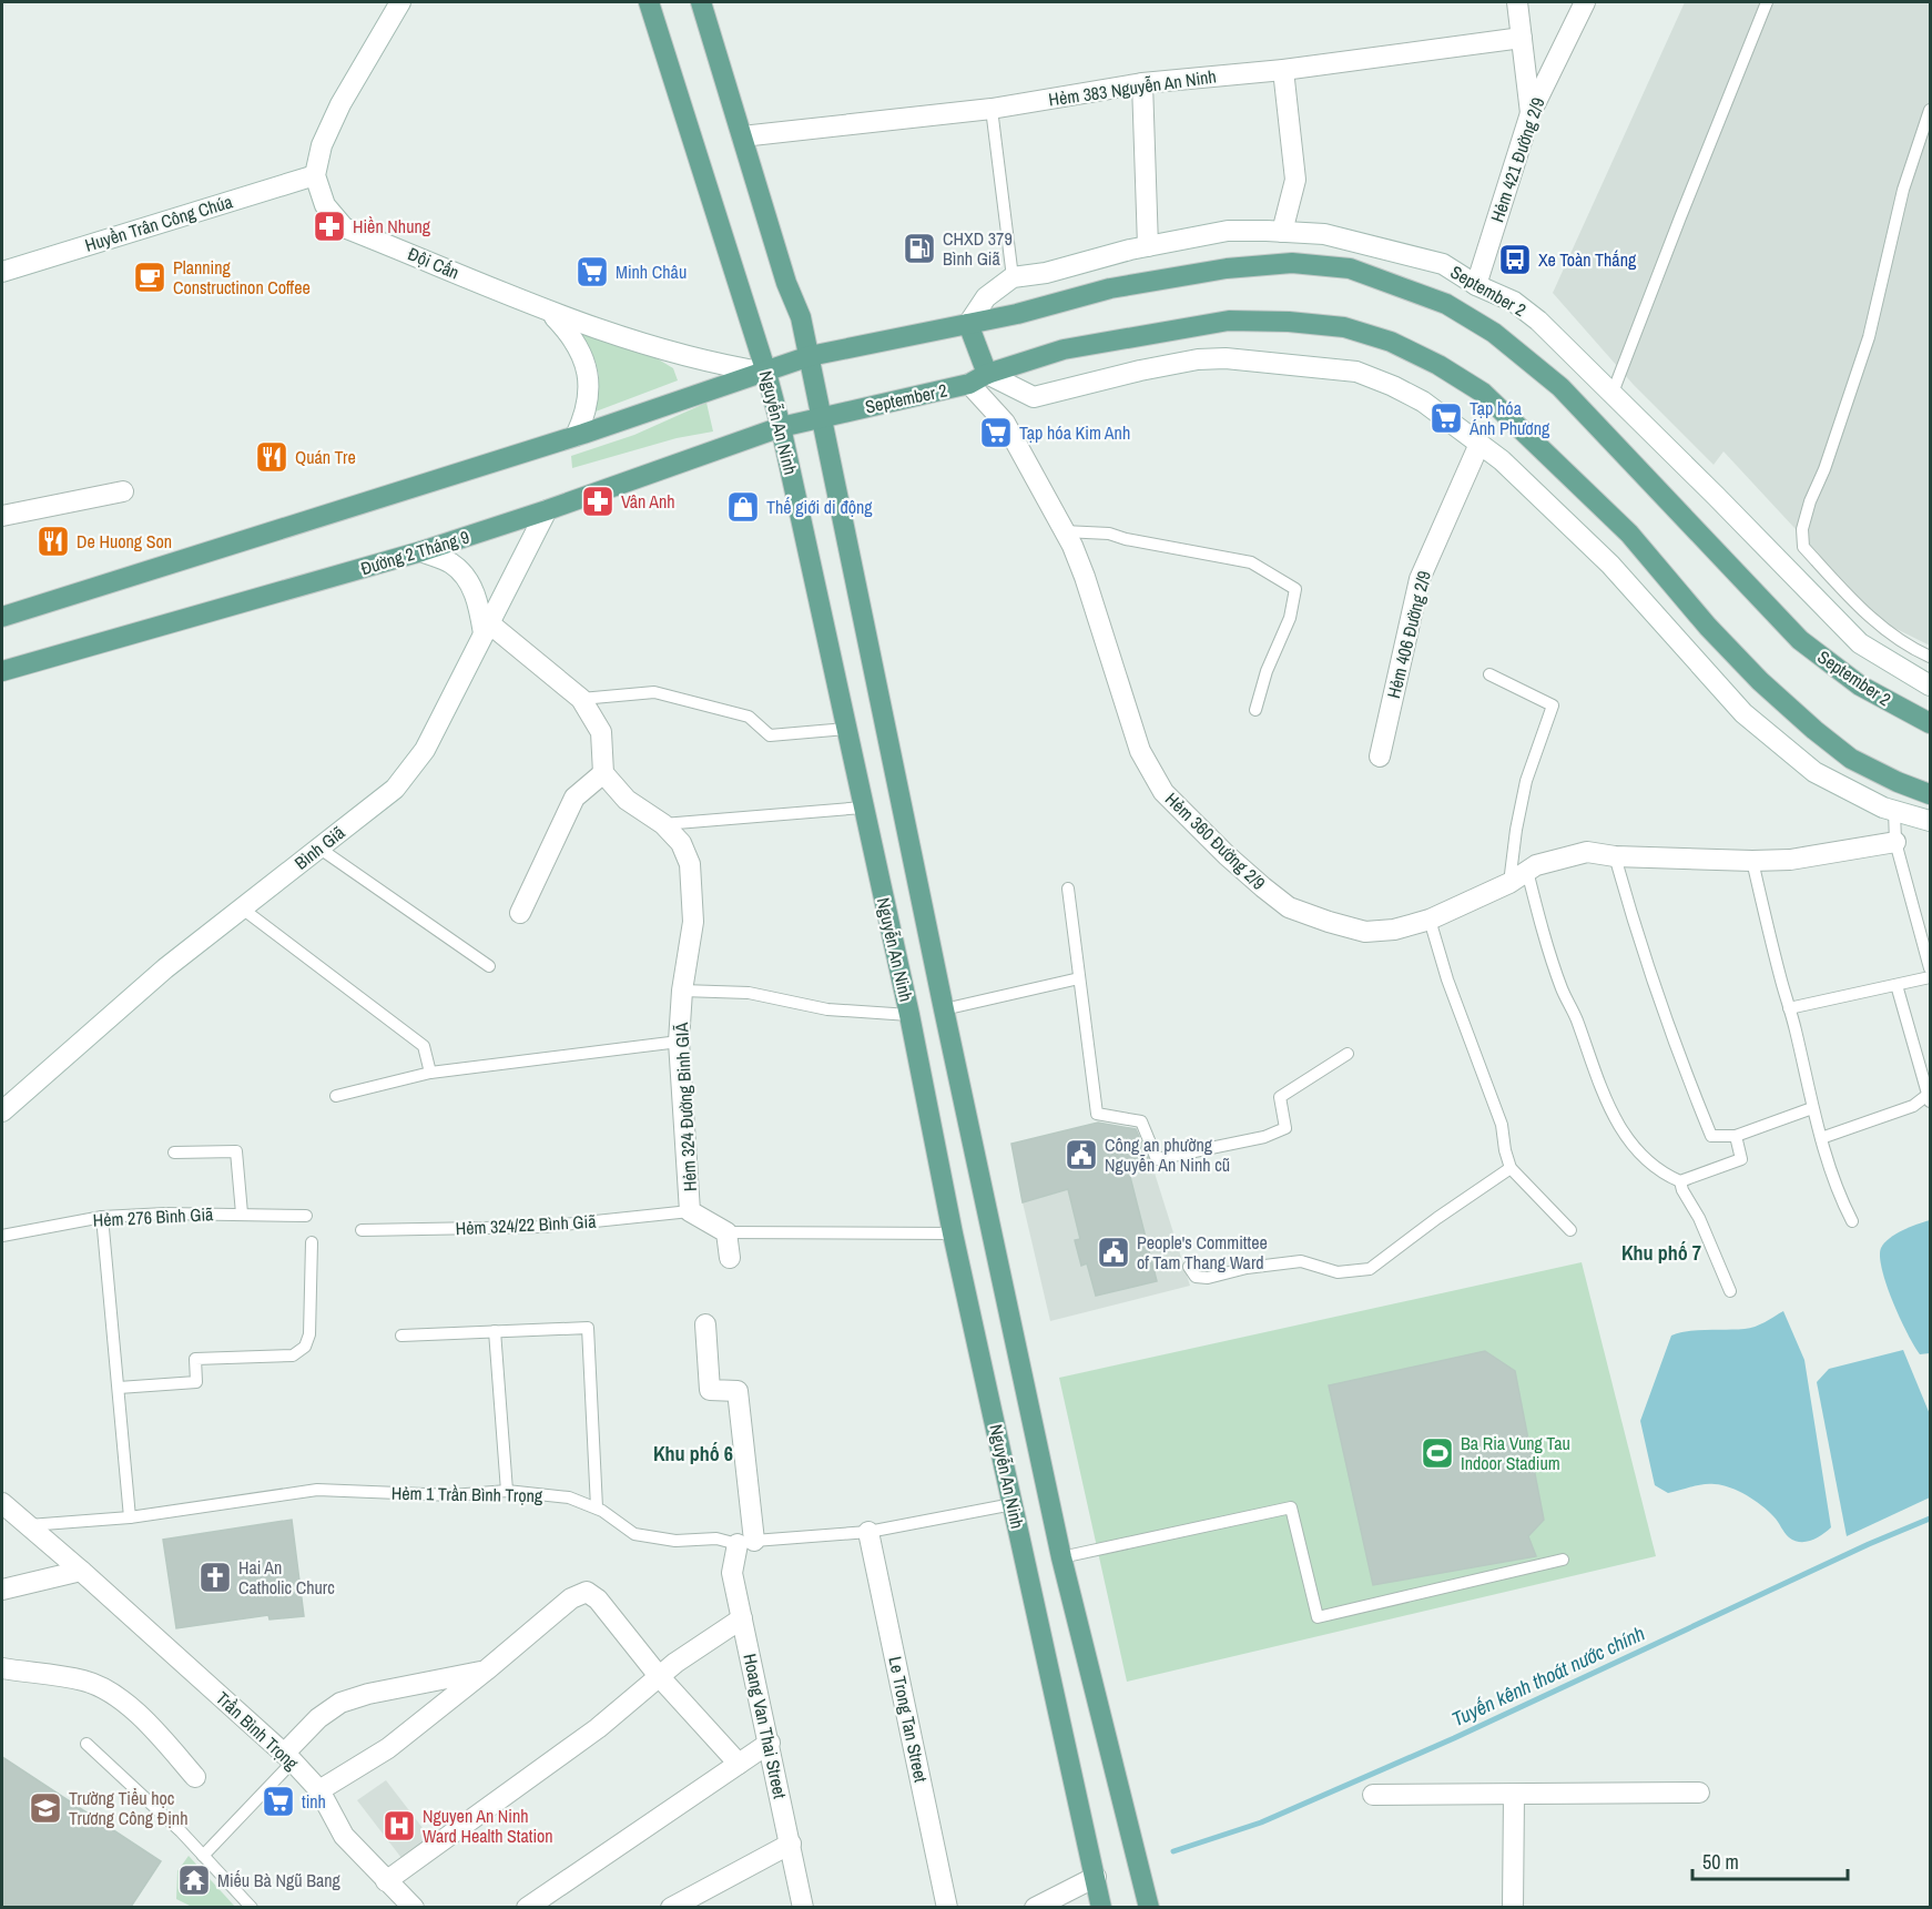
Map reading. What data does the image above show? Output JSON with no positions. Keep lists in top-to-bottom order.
{
  "streets": {
    "main road": ["September 2", "Nguyễn An Ninh", "Đường 2 Tháng 9"],
    "street": [
      "Hẻm 383 Nguyễn An Ninh",
      "Hẻm 421 Đường 2/9",
      "Huyền Trân Công Chúa",
      "Đội Cấn",
      "Hẻm 406 Đường 2/9",
      "Hẻm 360 Đường 2/9",
      "Bình Giã",
      "Hẻm 324 Đường Binh GIÃ",
      "Le Trong Tan Street",
      "Hoang Van Thai Street",
      "Trần Bình Trọng"
    ],
    "lane": ["Hẻm 276 Bình Giã", "Hẻm 324/22 Bình Giã", "Hẻm 1 Trần Bình Trọng"]
  },
  "crossings": [
    ["Hẻm 383 Nguyễn An Ninh", "Nguyễn An Ninh"],
    ["Hẻm 421 Đường 2/9", "September 2"],
    ["Huyền Trân Công Chúa", "Đội Cấn"],
    ["Đội Cấn", "Nguyễn An Ninh"],
    ["September 2", "Nguyễn An Ninh"],
    ["September 2", "Đường 2 Tháng 9"],
    ["September 2", "Hẻm 360 Đường 2/9"],
    ["Nguyễn An Ninh", "Đường 2 Tháng 9"],
    ["Nguyễn An Ninh", "Hẻm 1 Trần Bình Trọng"],
    ["Đường 2 Tháng 9", "Bình Giã"],
    ["Hẻm 324 Đường Binh GIÃ", "Hẻm 324/22 Bình Giã"],
    ["Hẻm 1 Trần Bình Trọng", "Le Trong Tan Street"],
    ["Hẻm 1 Trần Bình Trọng", "Hoang Van Thai Street"],
    ["Hẻm 1 Trần Bình Trọng", "Trần Bình Trọng"]
  ],
  "districts": ["Khu phố 7", "Khu phố 6"],
  "water": ["Tuyến kênh thoát nước chính"],
  "places": {
    "pharmacy": ["Hiền Nhung", "Vân Anh"],
    "fuel station": ["CHXD 379 Bình Giã"],
    "bus stop": ["Xe Toàn Thắng"],
    "supermarket": [
      "Minh Châu",
      "Tạp hóa Ánh Phương",
      "Tạp hóa Kim Anh",
      "tinh"
    ],
    "cafe": ["Planning Constructinon Coffee"],
    "restaurant": ["Quán Tre", "De Huong Son"],
    "shop": ["Thế giới di động"],
    "public building": ["Công an phường Nguyễn An Ninh cũ", "People's Committee of Tam Thang Ward"],
    "sports": ["Ba Ria Vung Tau Indoor Stadium"],
    "church": ["Hai An Catholic Churc"],
    "school or university": ["Trường Tiểu học Trương Công Định"],
    "hospital": ["Nguyen An Ninh Ward Health Station"],
    "temple": ["Miếu Bà Ngũ Bang"]
  },
  "scale_bar": "50 m"
}
